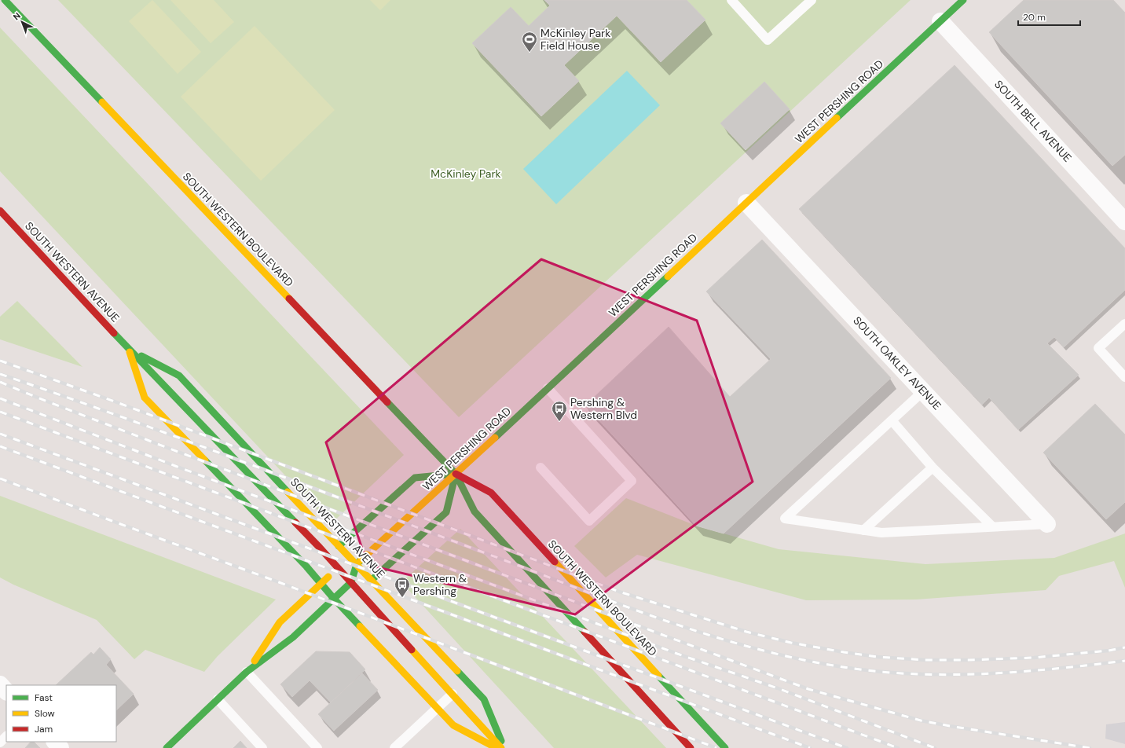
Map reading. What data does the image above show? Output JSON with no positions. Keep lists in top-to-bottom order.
{
  "streets": {
    "main road": ["WEST PERSHING ROAD", "SOUTH WESTERN BOULEVARD", "SOUTH WESTERN AVENUE"],
    "street": ["SOUTH BELL AVENUE", "SOUTH OAKLEY AVENUE"]
  },
  "crossings": [
    ["WEST PERSHING ROAD", "SOUTH BELL AVENUE"],
    ["WEST PERSHING ROAD", "SOUTH WESTERN BOULEVARD"],
    ["WEST PERSHING ROAD", "SOUTH WESTERN AVENUE"],
    ["WEST PERSHING ROAD", "SOUTH OAKLEY AVENUE"]
  ],
  "parks": ["McKinley Park"],
  "places": {
    "sports": ["McKinley Park Field House"],
    "bus stop": ["Pershing & Western Blvd", "Western & Pershing"]
  },
  "legend": ["Fast", "Slow", "Jam"],
  "scale_bar": "20 m",
  "north": "top left"
}
